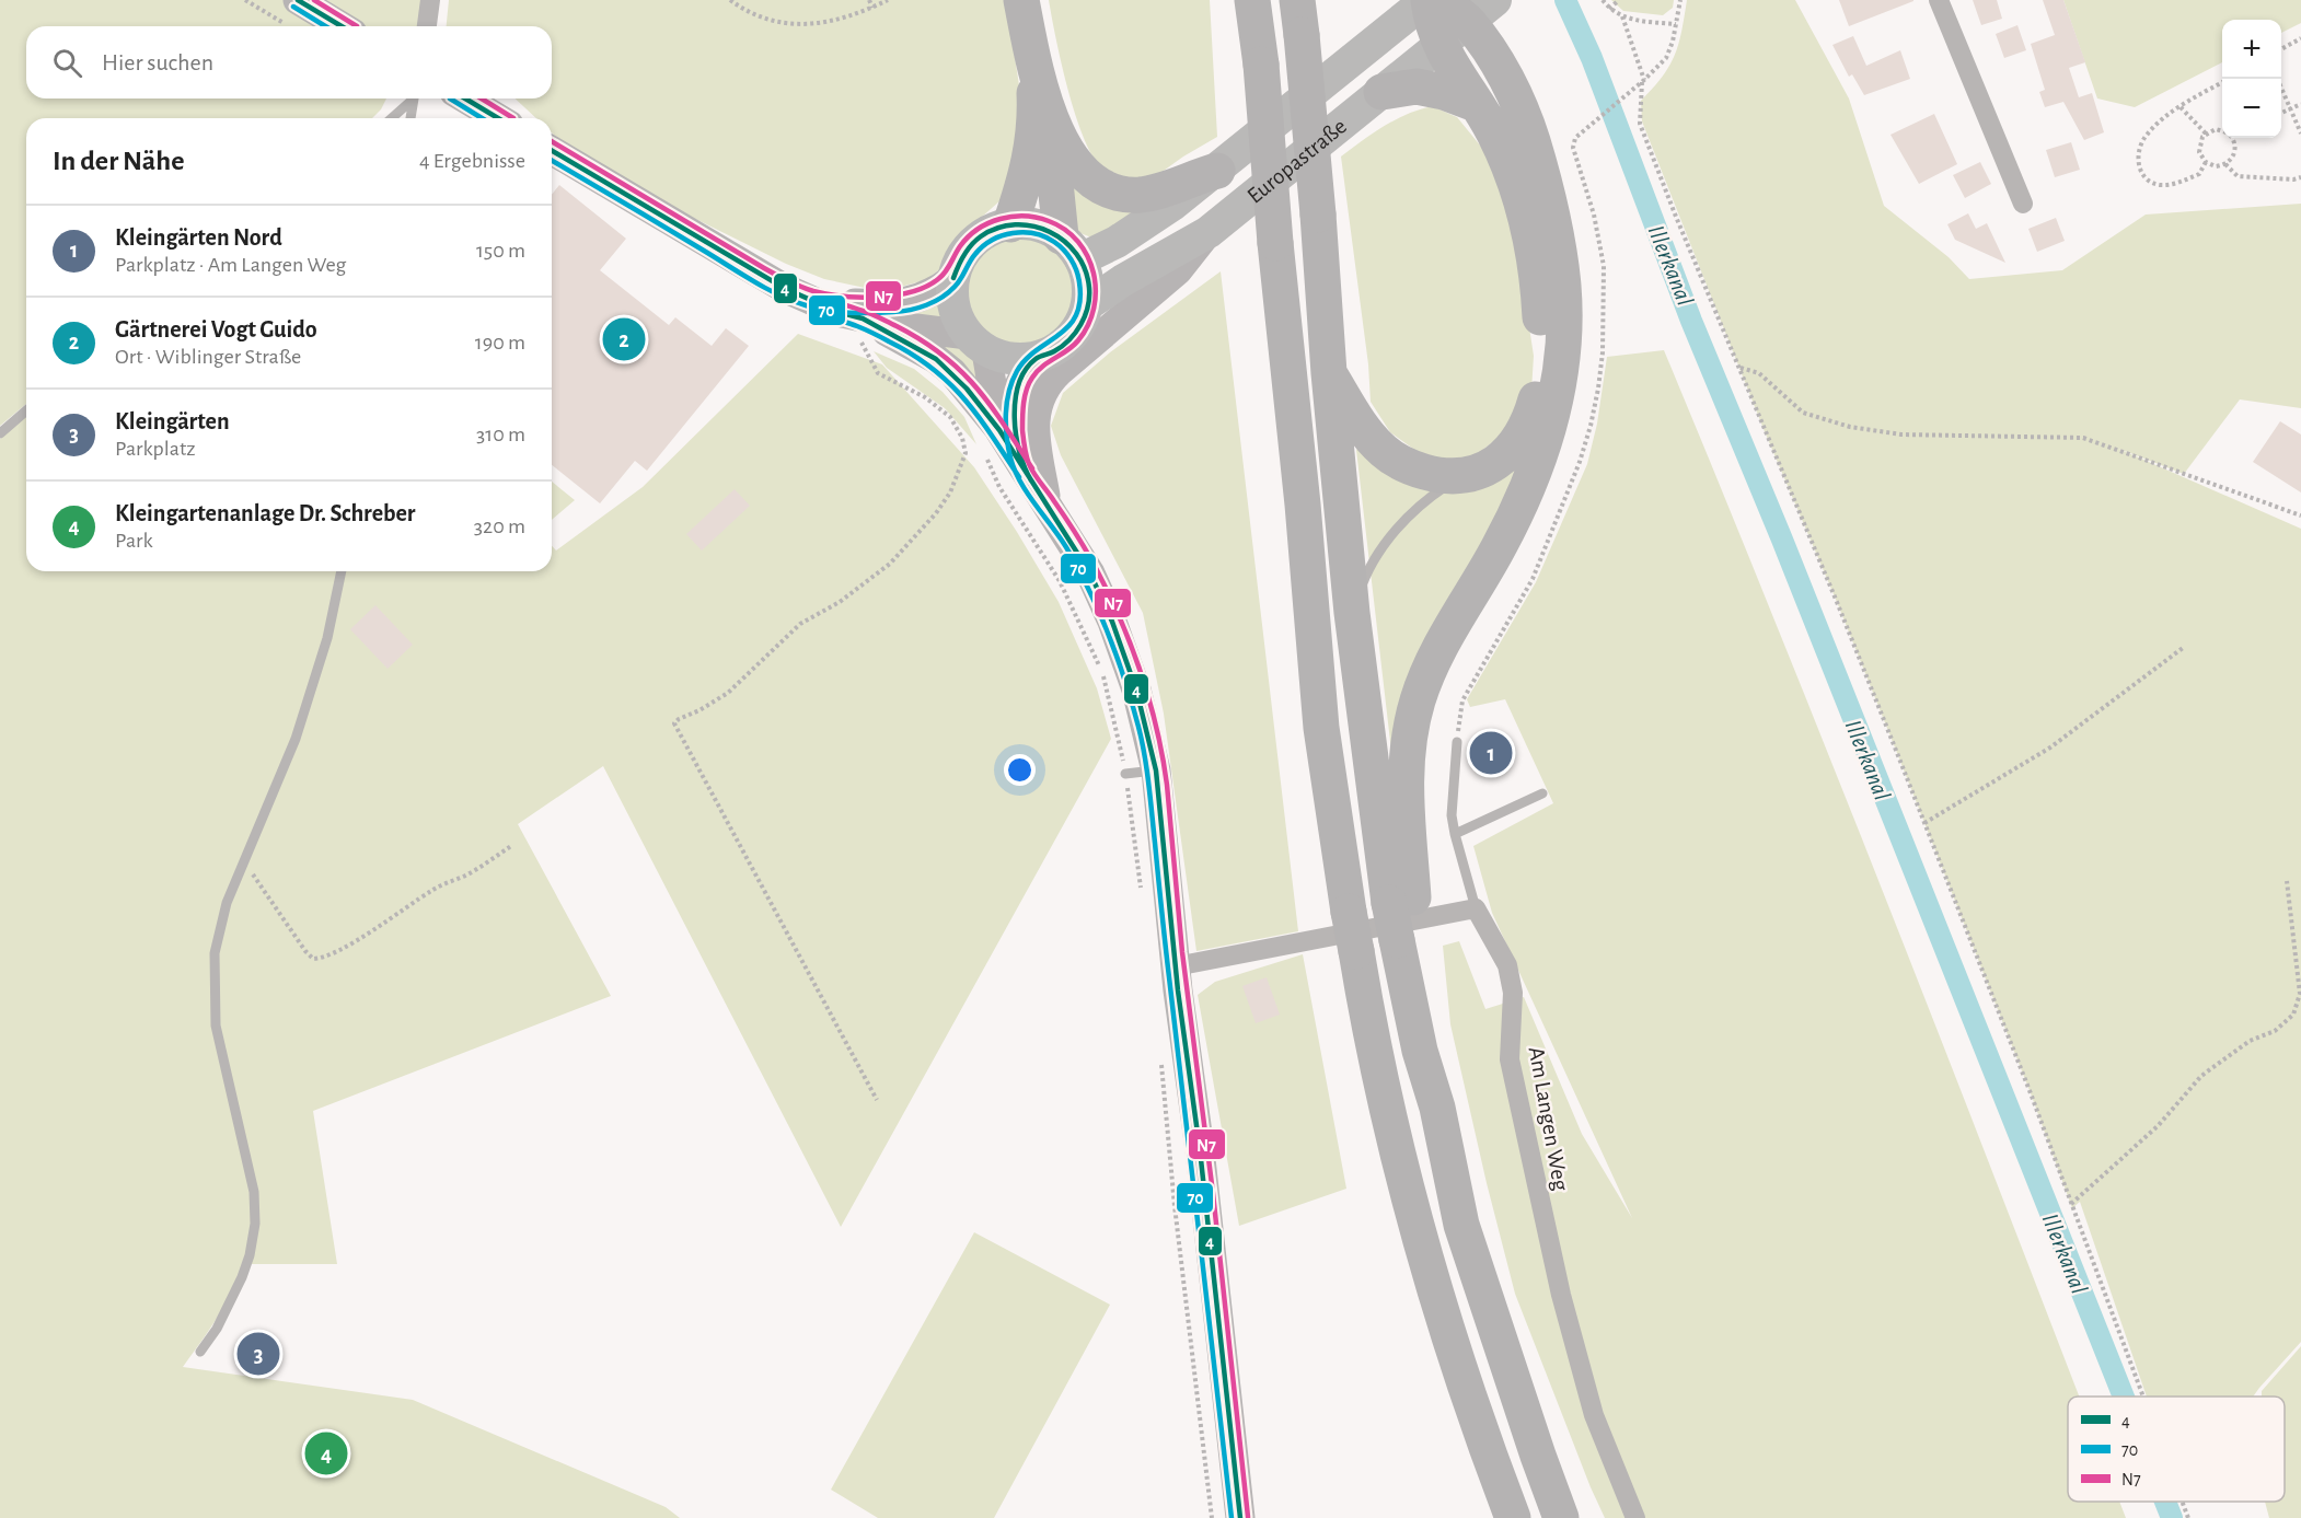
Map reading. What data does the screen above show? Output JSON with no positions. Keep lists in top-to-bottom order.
{
  "streets": {
    "main road": ["Europastraße"],
    "street": ["Am Langen Weg"]
  },
  "water": ["Illerkanal"],
  "lines": ["transit line 4", "transit line N7", "transit line 70"],
  "legend": ["4", "70", "N7"],
  "page": {
    "map_buttons": ["+", "−"],
    "search": "Hier suchen",
    "heading": ["In der Nähe", "4 Ergebnisse"],
    "list": [
      {
        "mark": "1",
        "name": "Kleingärten Nord",
        "note": "Parkplatz · Am Langen Weg",
        "value": "150 m"
      },
      {
        "mark": "2",
        "name": "Gärtnerei Vogt Guido",
        "note": "Ort · Wiblinger Straße",
        "value": "190 m"
      },
      {
        "mark": "3",
        "name": "Kleingärten",
        "note": "Parkplatz",
        "value": "310 m"
      },
      {
        "mark": "4",
        "name": "Kleingartenanlage Dr. Schreber",
        "note": "Park",
        "value": "320 m"
      }
    ],
    "pins": [
      "2",
      "1",
      "3",
      "4"
    ]
  }
}
